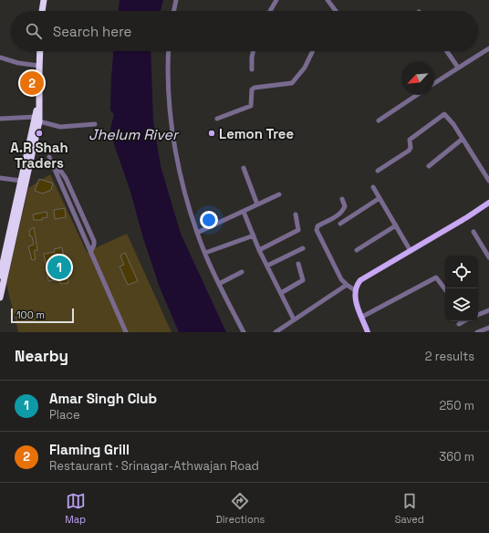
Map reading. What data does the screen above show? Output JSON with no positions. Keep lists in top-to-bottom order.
{
  "water": ["Jhelum River"],
  "places": ["A.R Shah Traders", "Lemon Tree"],
  "scale_bar": "100 m",
  "north": "bottom left",
  "page": {
    "search": "Search here",
    "pins": ["2", "1"],
    "scale": "100 m",
    "heading": ["Nearby", "2 results"],
    "list": [
      {
        "mark": "1",
        "name": "Amar Singh Club",
        "note": "Place",
        "value": "250 m"
      },
      {
        "mark": "2",
        "name": "Flaming Grill",
        "note": "Restaurant · Srinagar-Athwajan Road",
        "value": "360 m"
      }
    ],
    "nav": ["Map", "Directions", "Saved"]
  }
}
